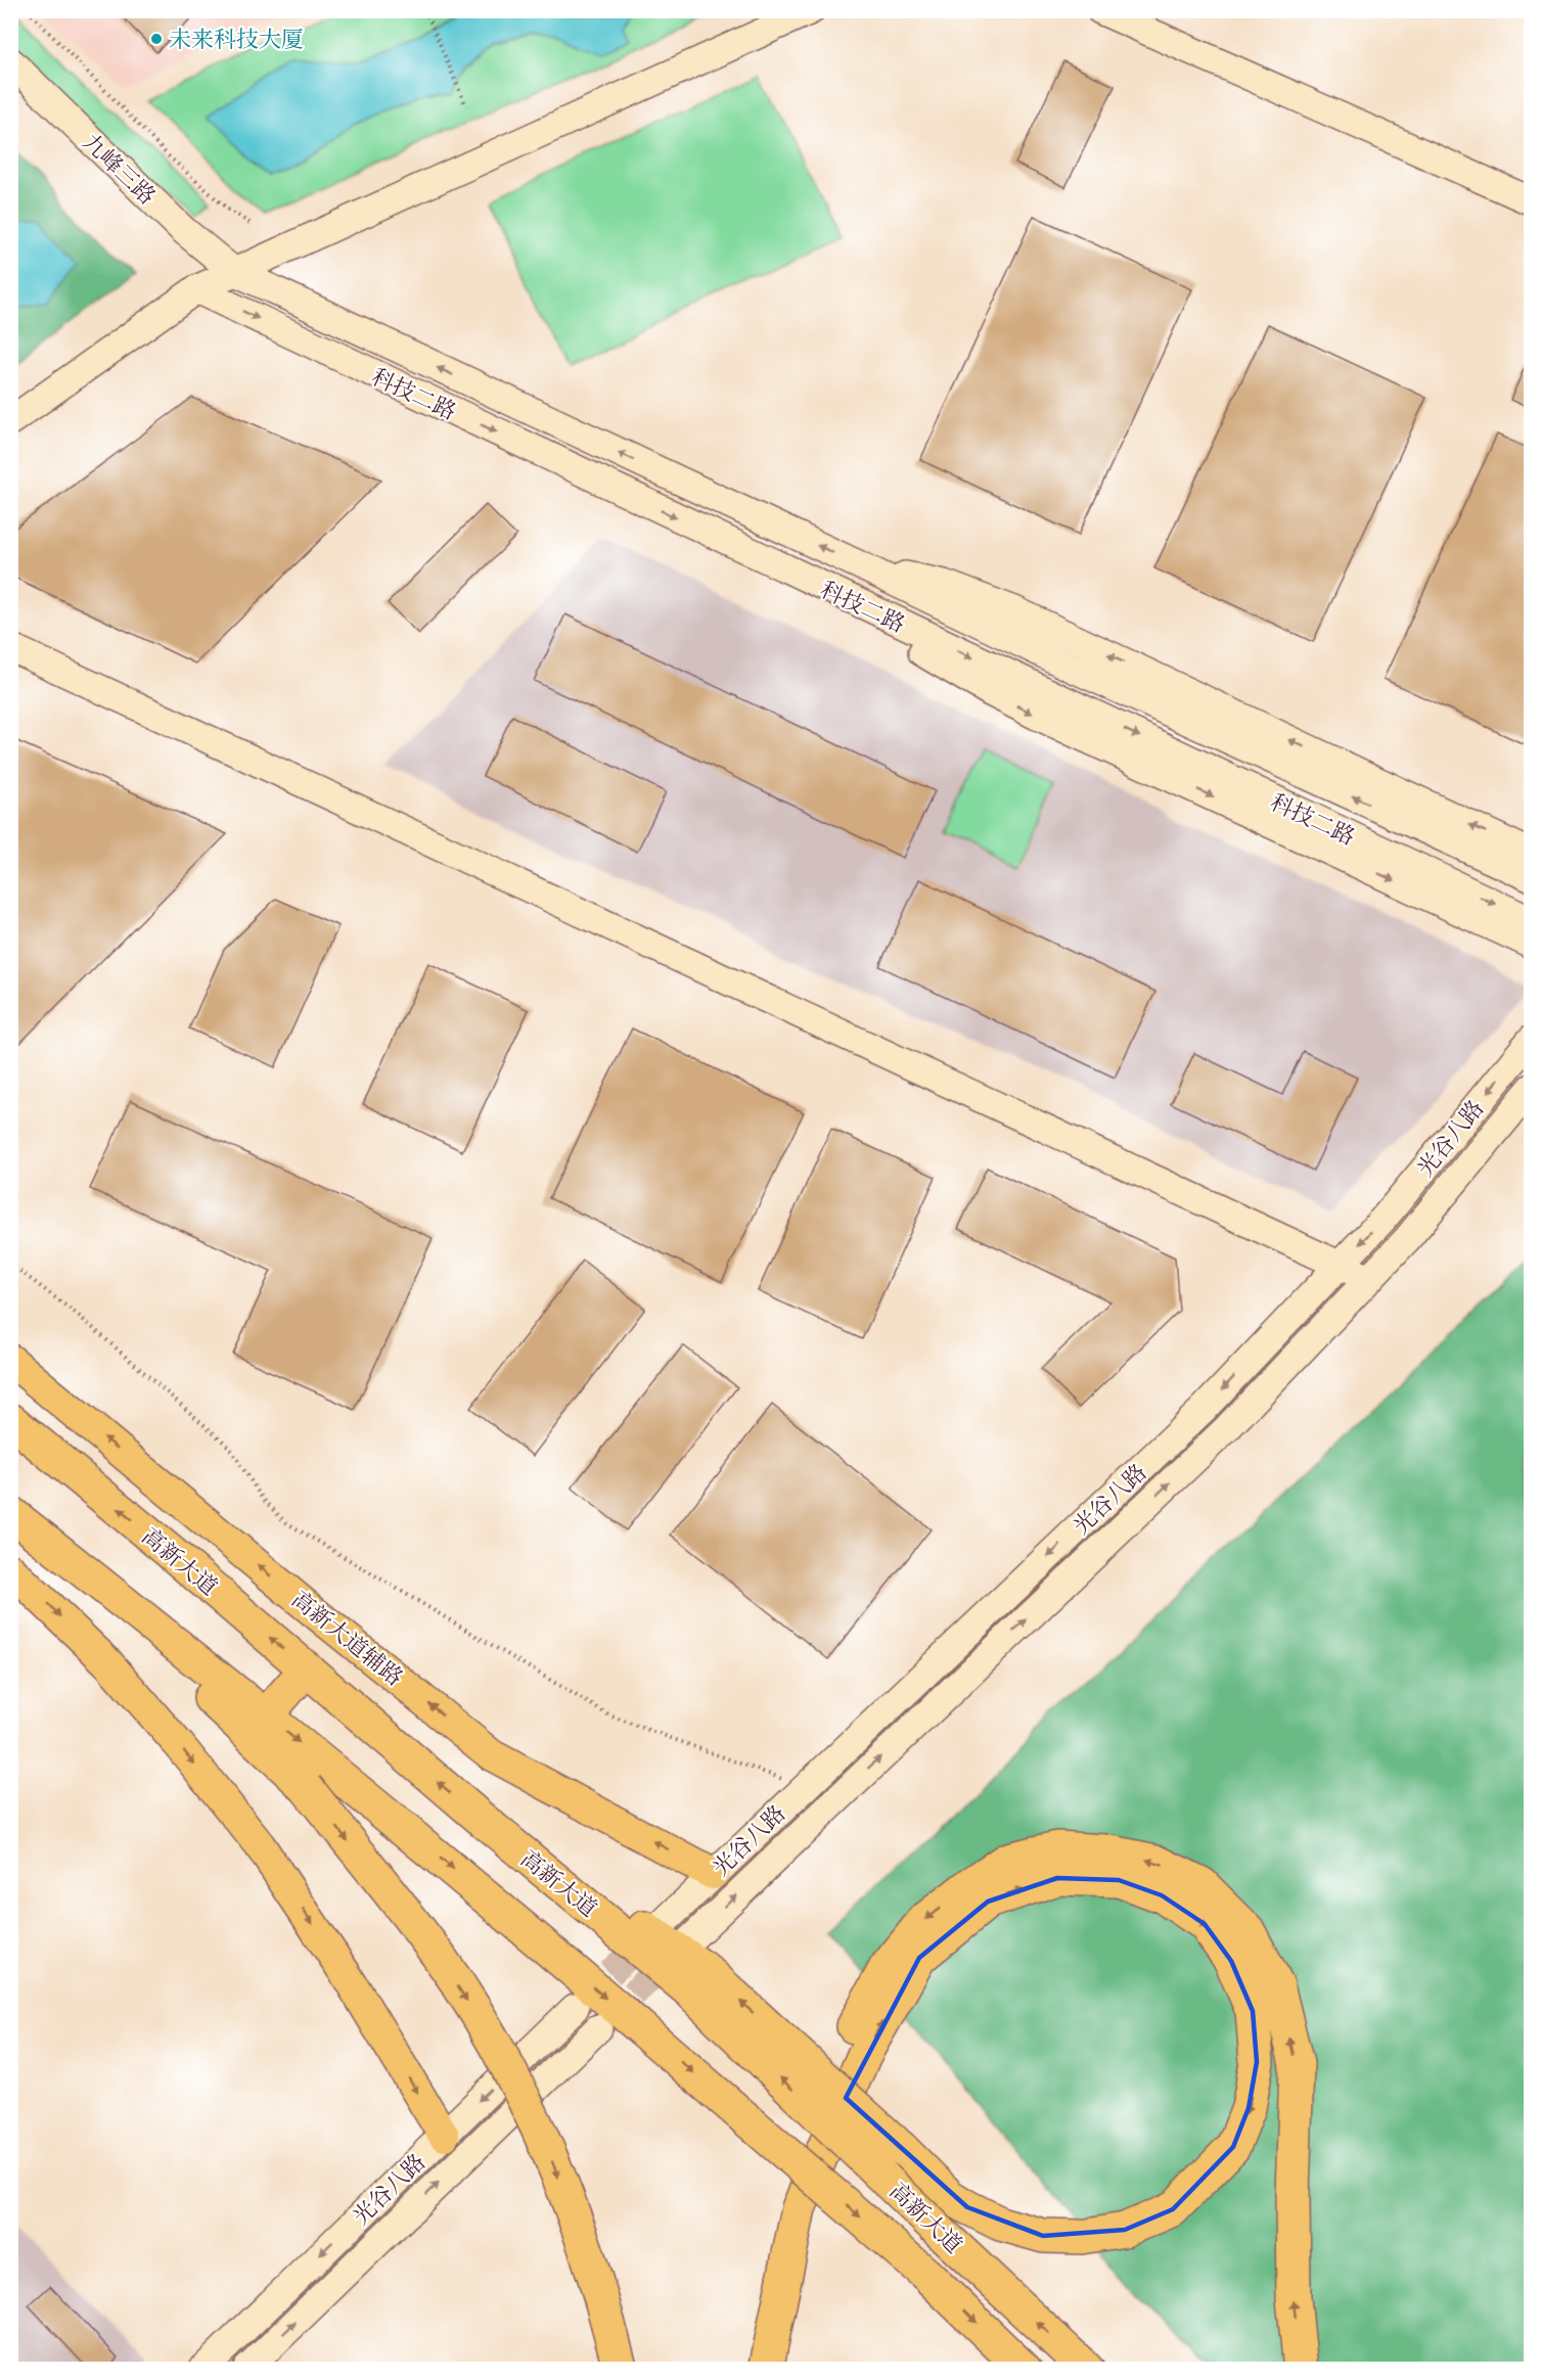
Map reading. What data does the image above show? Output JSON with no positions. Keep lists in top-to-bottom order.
{
  "streets": {
    "highway": ["高新大道"],
    "main road": ["高新大道辅路"],
    "street": ["九峰三路", "科技二路", "光谷八路"]
  },
  "crossings": [
    ["九峰三路", "科技二路"],
    ["光谷八路", "高新大道"],
    ["光谷八路", "高新大道辅路"]
  ],
  "places": ["未来科技大厦"]
}
